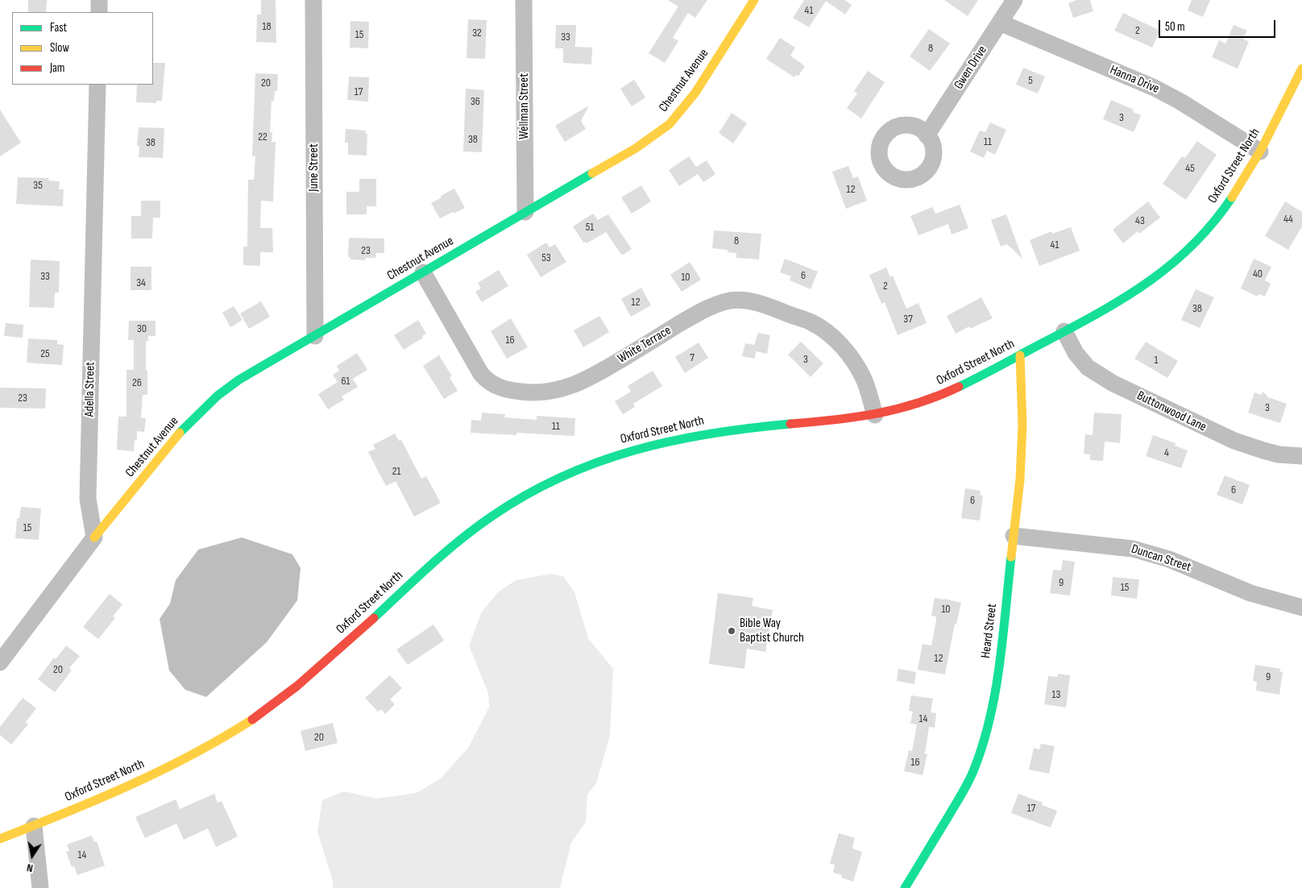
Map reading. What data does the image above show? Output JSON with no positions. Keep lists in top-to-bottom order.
{
  "streets": {
    "street": [
      "Gwen Drive",
      "Hanna Drive",
      "Chestnut Avenue",
      "Wellman Street",
      "Oxford Street North",
      "June Street",
      "White Terrace",
      "Adella Street",
      "Buttonwood Lane",
      "Duncan Street",
      "Heard Street"
    ]
  },
  "crossings": [
    ["Gwen Drive", "Hanna Drive"],
    ["Hanna Drive", "Oxford Street North"],
    ["Chestnut Avenue", "Wellman Street"],
    ["Chestnut Avenue", "June Street"],
    ["Chestnut Avenue", "White Terrace"],
    ["Chestnut Avenue", "Adella Street"],
    ["Oxford Street North", "White Terrace"],
    ["Oxford Street North", "Buttonwood Lane"],
    ["Oxford Street North", "Heard Street"],
    ["Duncan Street", "Heard Street"]
  ],
  "places": ["Bible Way Baptist Church"],
  "house_numbers": [
    "41",
    "18",
    "2",
    "32",
    "15",
    "33",
    "8",
    "5",
    "20",
    "17",
    "36",
    "3",
    "22",
    "38",
    "11",
    "38",
    "45",
    "35",
    "12",
    "44",
    "43",
    "51",
    "8",
    "41",
    "23",
    "53",
    "40",
    "6",
    "33",
    "10",
    "34",
    "2",
    "12",
    "38",
    "37",
    "30",
    "16",
    "25",
    "7",
    "3",
    "1",
    "61",
    "26",
    "23",
    "3",
    "11",
    "4",
    "21",
    "6",
    "6",
    "15",
    "9",
    "15",
    "10",
    "12",
    "20",
    "9",
    "13",
    "14",
    "20",
    "16",
    "17",
    "14"
  ],
  "legend": ["Fast", "Slow", "Jam"],
  "scale_bar": "50 m",
  "north": "bottom"
}
